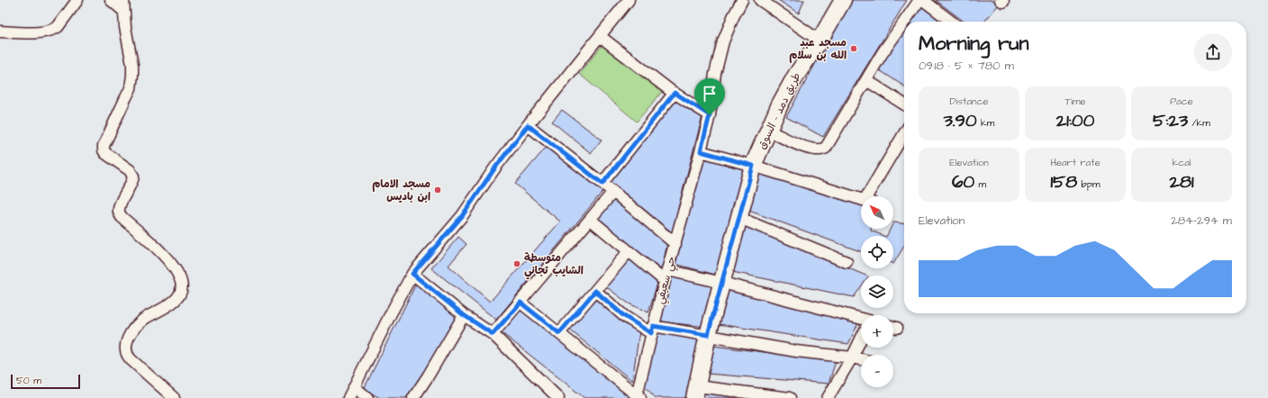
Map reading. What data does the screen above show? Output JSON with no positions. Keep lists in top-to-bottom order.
{
  "streets": {
    "main road": ["طريق دمد - السوق"],
    "street": ["حي سعيفي"]
  },
  "places": ["مسجد عبد الله بن سلام", "مسجد الامام ابن باديس", "متوسطة الشايب تجاني"],
  "scale_bar": "50 m",
  "north": "top left",
  "page": {
    "heading": ["Morning run", "09:18 · 5 × 780 m"],
    "stats": [
      ["Distance", "3.90 km"],
      ["Time", "21:00"],
      ["Pace", "5:23 /km"],
      ["Elevation", "60 m"],
      ["Heart rate", "158 bpm"],
      ["kcal", "281"]
    ],
    "map_buttons": ["+", "−"],
    "chart": ["Elevation", "284–294 m"],
    "scale": "50 m"
  }
}
